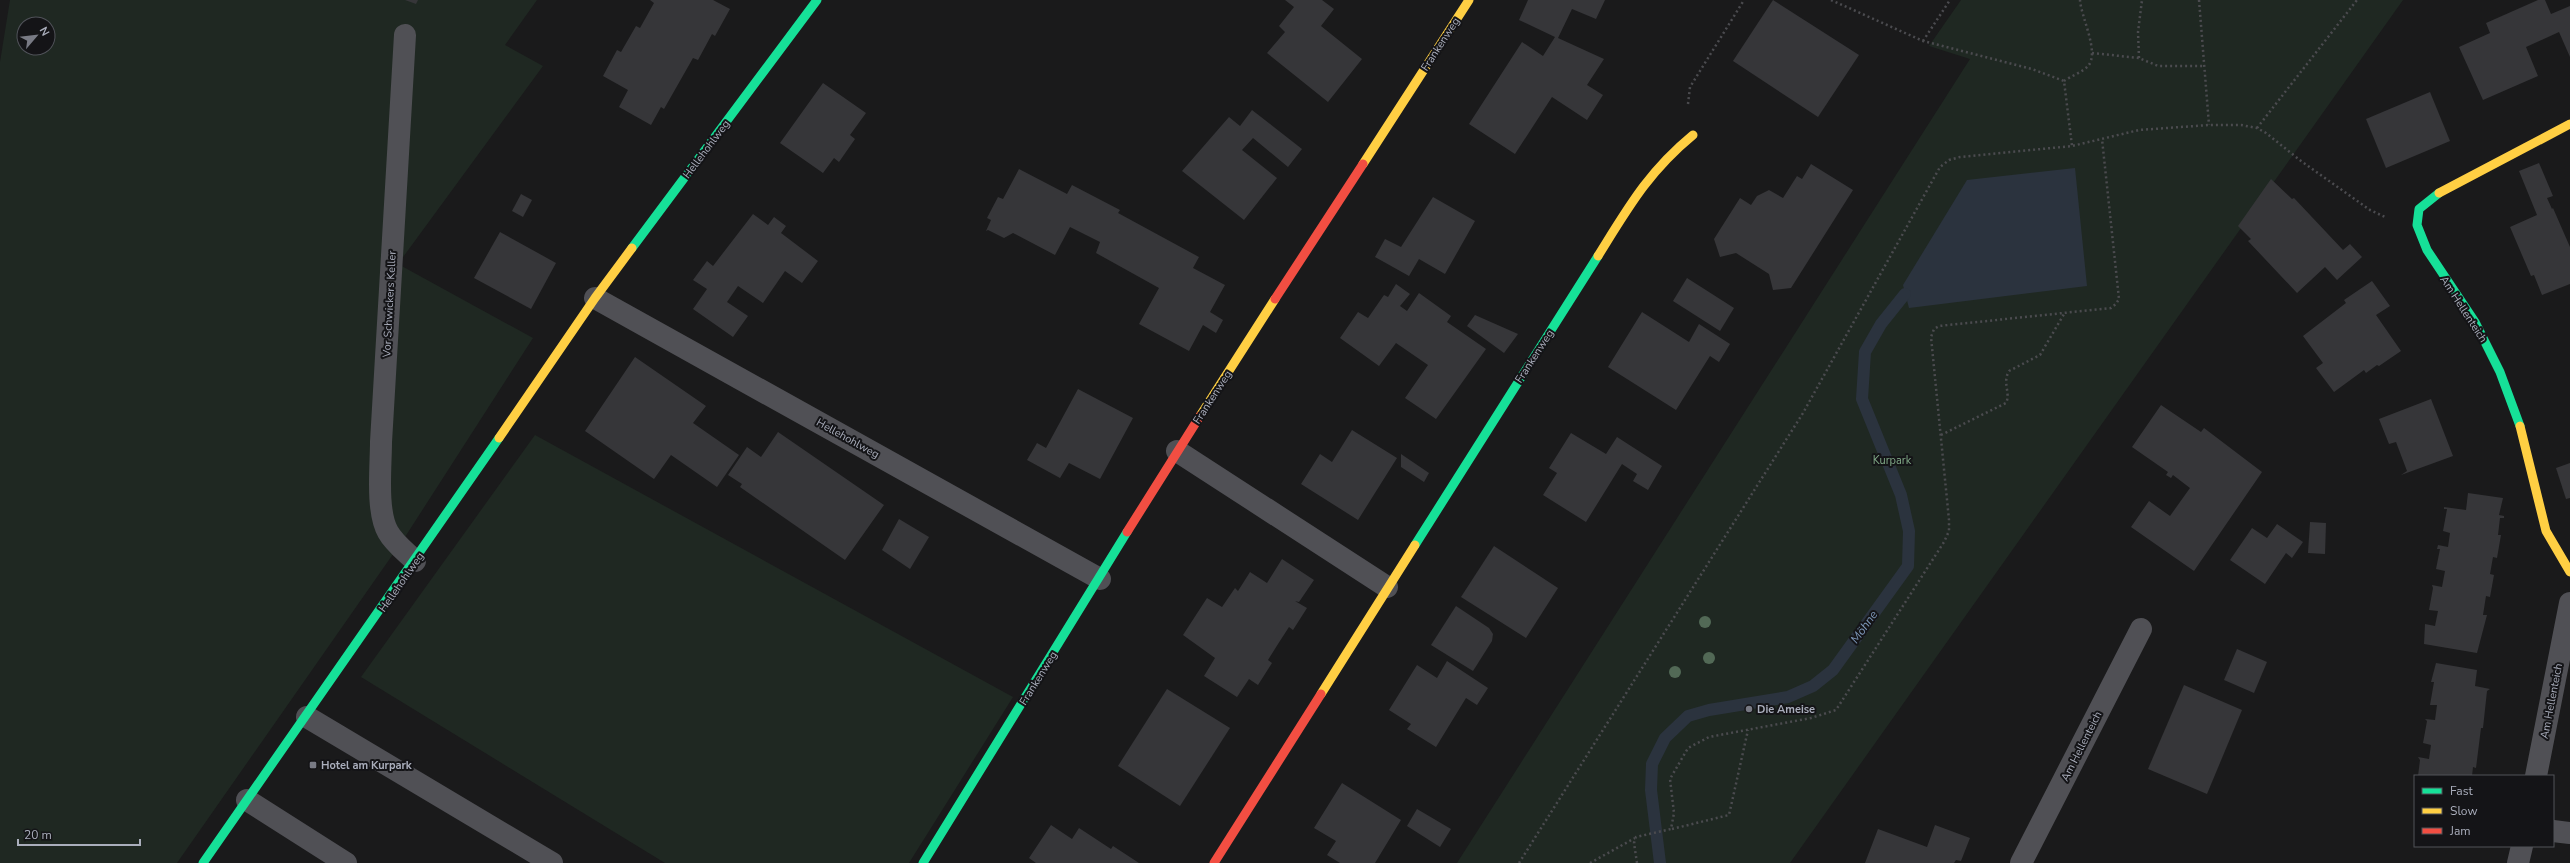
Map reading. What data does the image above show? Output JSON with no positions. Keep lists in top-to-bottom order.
{
  "streets": {
    "street": [
      "Frankenweg",
      "Hellehohlweg",
      "Vor Schwickers Keller",
      "Am Hellenteich"
    ]
  },
  "crossings": [
    ["Frankenweg", "Hellehohlweg"],
    ["Hellehohlweg", "Vor Schwickers Keller"]
  ],
  "water": ["Möhne"],
  "parks": ["Kurpark"],
  "places": {
    "other": ["Die Ameise"],
    "transit": ["Hotel am Kurpark"]
  },
  "legend": ["Fast", "Slow", "Jam"],
  "scale_bar": "20 m",
  "north": "top right"
}
